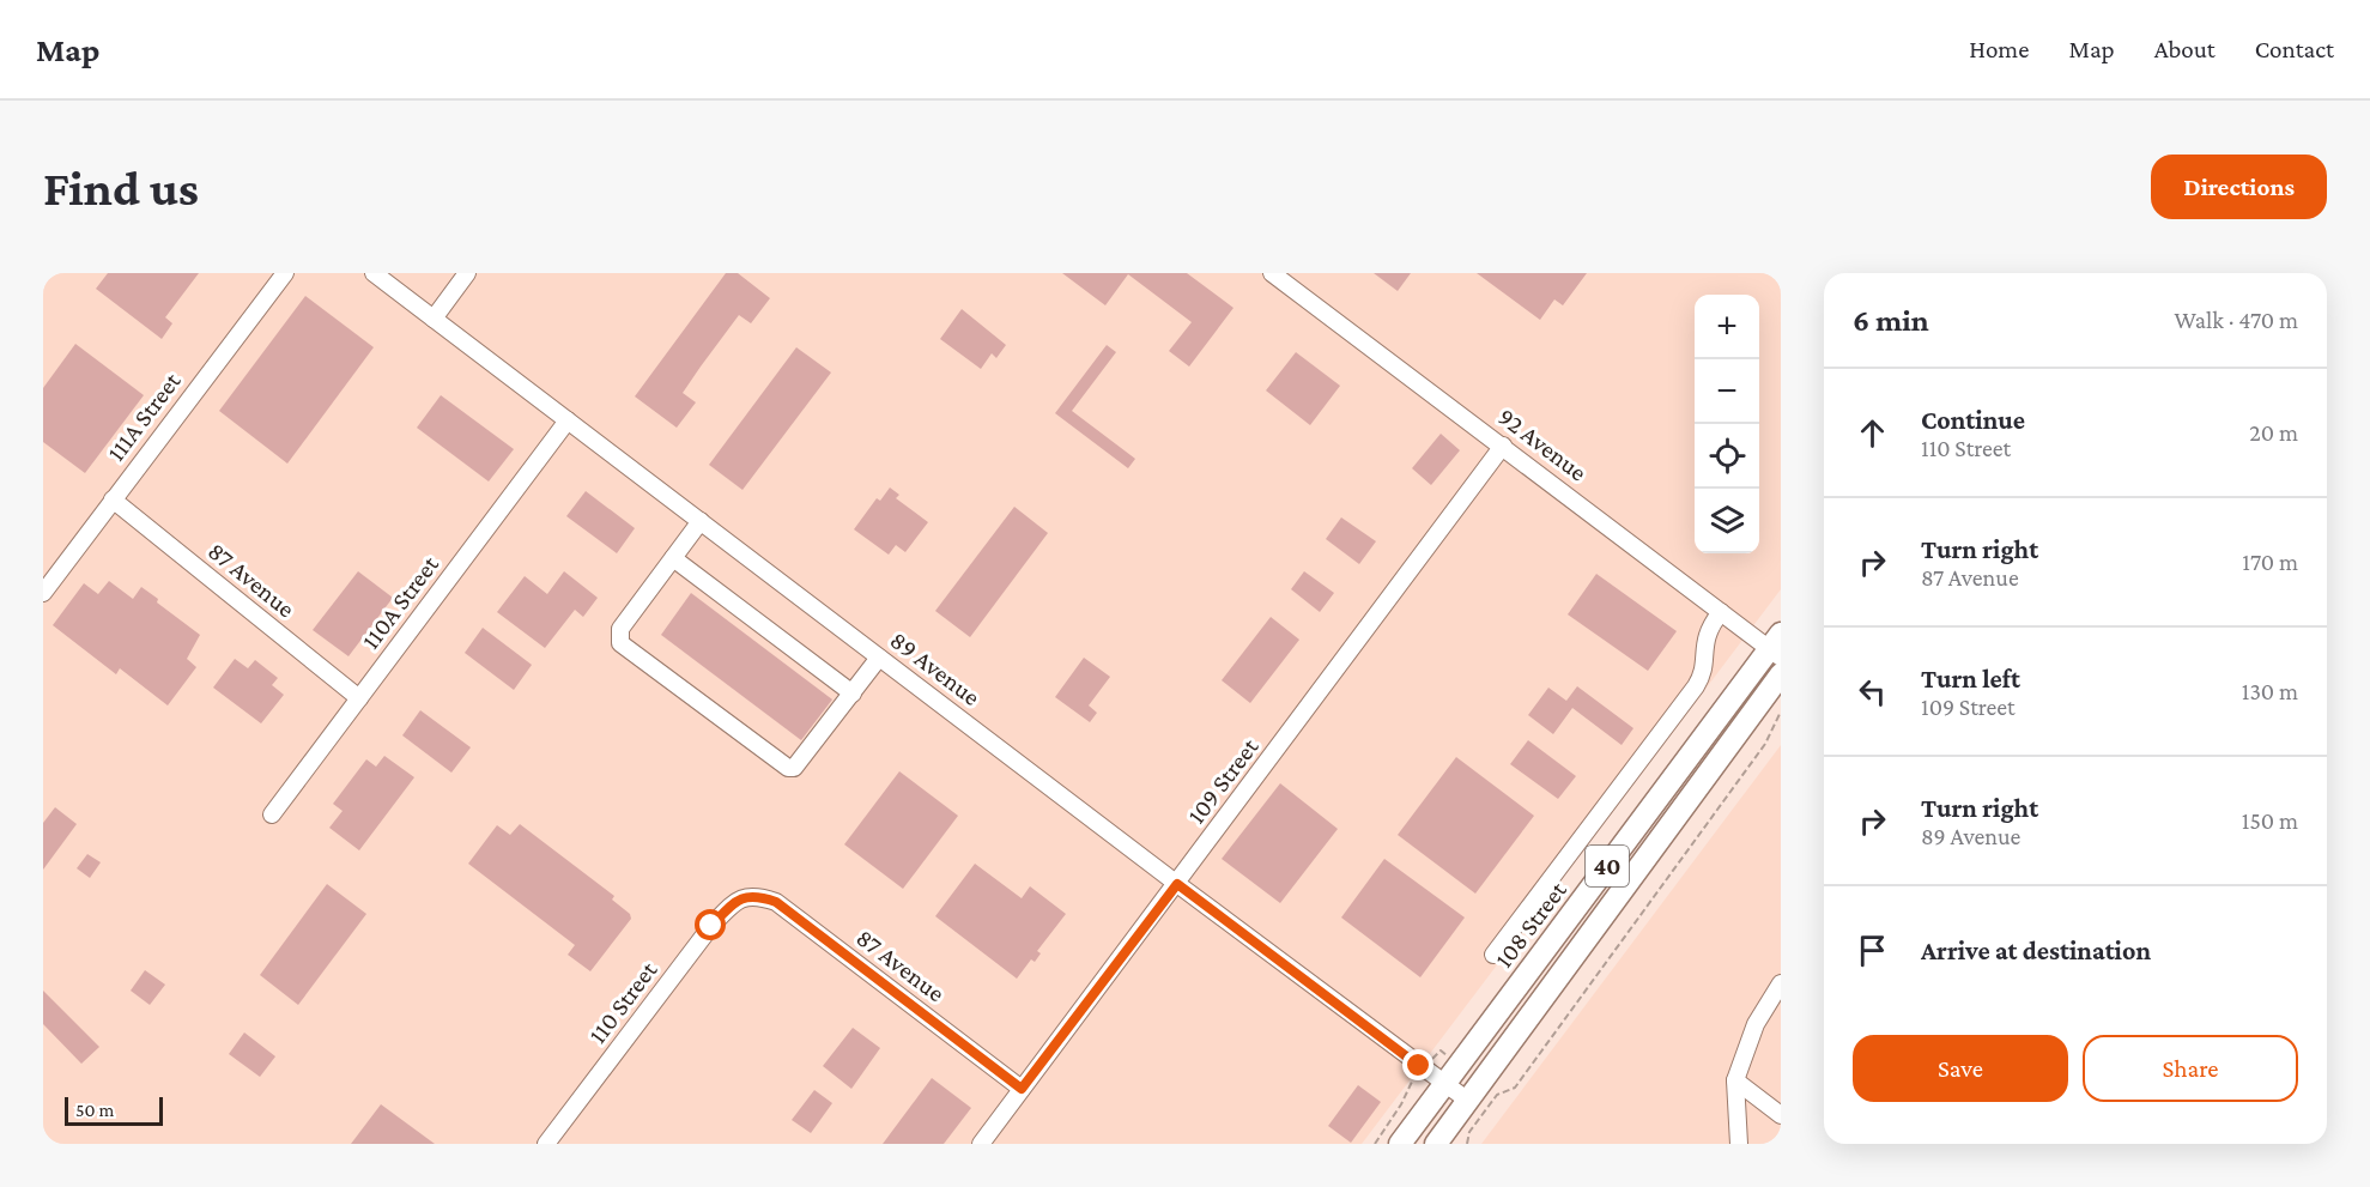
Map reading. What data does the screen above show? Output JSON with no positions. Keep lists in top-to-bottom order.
{
  "streets": {
    "main road": ["40", "108 Street"],
    "street": [
      "111A Street",
      "92 Avenue",
      "87 Avenue",
      "110A Street",
      "89 Avenue",
      "109 Street",
      "110 Street"
    ]
  },
  "crossings": [
    ["111A Street", "87 Avenue"],
    ["92 Avenue", "109 Street"],
    ["92 Avenue", "108 Street"],
    ["87 Avenue", "110A Street"],
    ["87 Avenue", "109 Street"],
    ["87 Avenue", "110 Street"],
    ["110A Street", "89 Avenue"],
    ["89 Avenue", "109 Street"],
    ["89 Avenue", "40"],
    ["89 Avenue", "108 Street"]
  ],
  "scale_bar": "50 m",
  "page": {
    "header": "Map",
    "nav": [
      "Home",
      "Map",
      "About",
      "Contact"
    ],
    "buttons": [
      "Directions",
      ["Save", "Share"]
    ],
    "title": "Find us",
    "heading": ["6 min", "Walk · 470 m"],
    "map_buttons": ["+", "−"],
    "list": [
      ["Continue", "110 Street", "20 m"],
      ["Turn right", "87 Avenue", "170 m"],
      ["Turn left", "109 Street", "130 m"],
      ["Turn right", "89 Avenue", "150 m"],
      "Arrive at destination"
    ],
    "scale": "50 m"
  }
}
